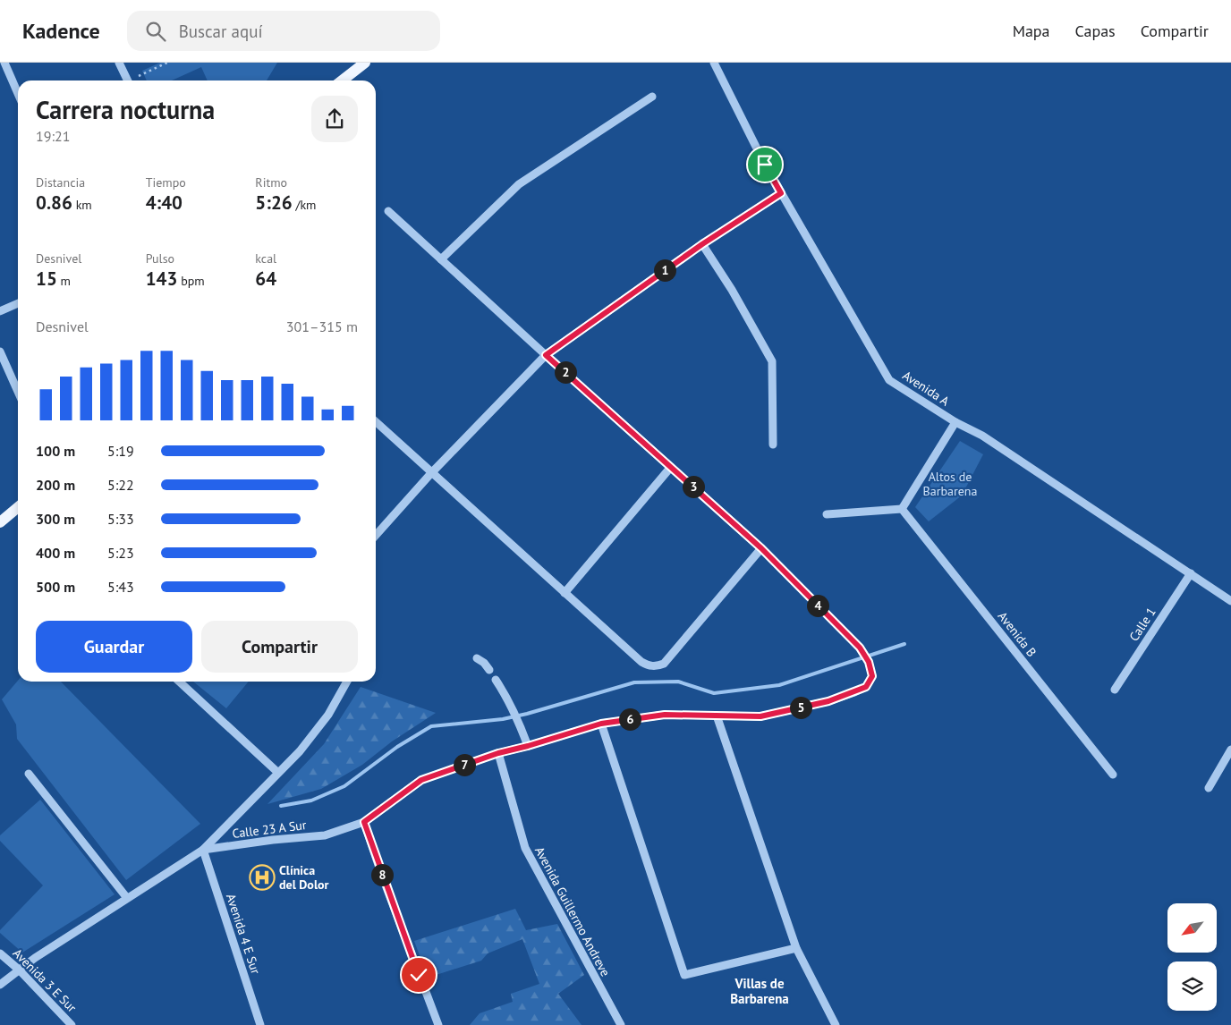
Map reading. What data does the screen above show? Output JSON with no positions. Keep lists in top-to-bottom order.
{
  "streets": {
    "street": [
      "Avenida A",
      "Calle 1",
      "Avenida B",
      "Calle 23 A Sur",
      "Avenida Guillermo Andreve",
      "Avenida 4 E Sur",
      "Avenida 3 E Sur"
    ]
  },
  "crossings": [
    ["Avenida A", "Calle 1"],
    ["Calle 23 A Sur", "Avenida Guillermo Andreve"],
    ["Calle 23 A Sur", "Avenida 4 E Sur"],
    ["Calle 23 A Sur", "Avenida 3 E Sur"]
  ],
  "districts": ["Villas de Barbarena"],
  "parks": ["Altos de Barbarena"],
  "places": {
    "hospital": ["Clínica del Dolor"]
  },
  "north": "bottom left",
  "page": {
    "header": "Kadence",
    "search": "Buscar aquí",
    "nav": ["Mapa", "Capas", "Compartir"],
    "heading": ["Carrera nocturna", "19:21"],
    "stats": [
      ["Distancia", "0.86 km"],
      ["Tiempo", "4:40"],
      ["Ritmo", "5:26 /km"],
      ["Desnivel", "15 m"],
      ["Pulso", "143 bpm"],
      ["kcal", "64"]
    ],
    "pins": [
      "1",
      "2",
      "3",
      "4",
      "5",
      "6",
      "7",
      "8"
    ],
    "chart": ["Desnivel", "301–315 m"],
    "list": [
      {
        "name": "100 m",
        "note": "5:19"
      },
      {
        "name": "200 m",
        "note": "5:22"
      },
      {
        "name": "300 m",
        "note": "5:33"
      },
      {
        "name": "400 m",
        "note": "5:23"
      },
      {
        "name": "500 m",
        "note": "5:43"
      }
    ],
    "buttons": ["Guardar", "Compartir"]
  }
}
